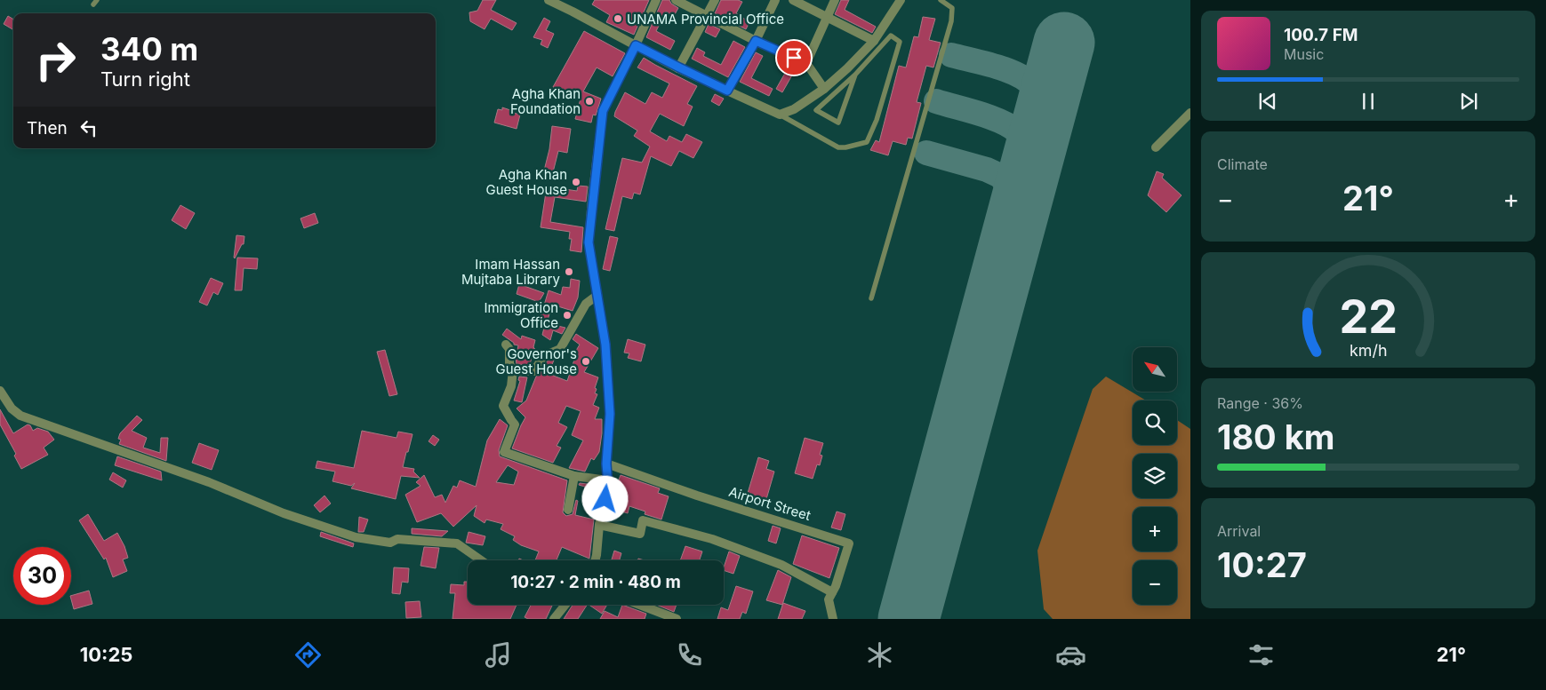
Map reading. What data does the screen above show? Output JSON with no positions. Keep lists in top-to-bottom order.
{
  "streets": {
    "street": ["Airport Street"]
  },
  "places": [
    "UNAMA Provincial Office",
    "Agha Khan Foundation",
    "Agha Khan Guest House",
    "Imam Hassan Mujtaba Library",
    "Immigration Office",
    "Governor's Guest House"
  ],
  "north": "top left",
  "page": {
    "turn": ["340 m", "Turn right"],
    "song": ["100.7 FM", "Music"],
    "then": "Then",
    "tile": [
      "Climate",
      ["Range · 36%", "180 km"],
      ["Arrival", "10:27"]
    ],
    "heat": ["−", "21°", "+"],
    "map_buttons": ["+", "−"],
    "limit": "30",
    "trip": "10:27 · 2 min · 480 m",
    "tabs": ["10:25", "21°"],
    "gauge": ["22", "km/h"]
  }
}
